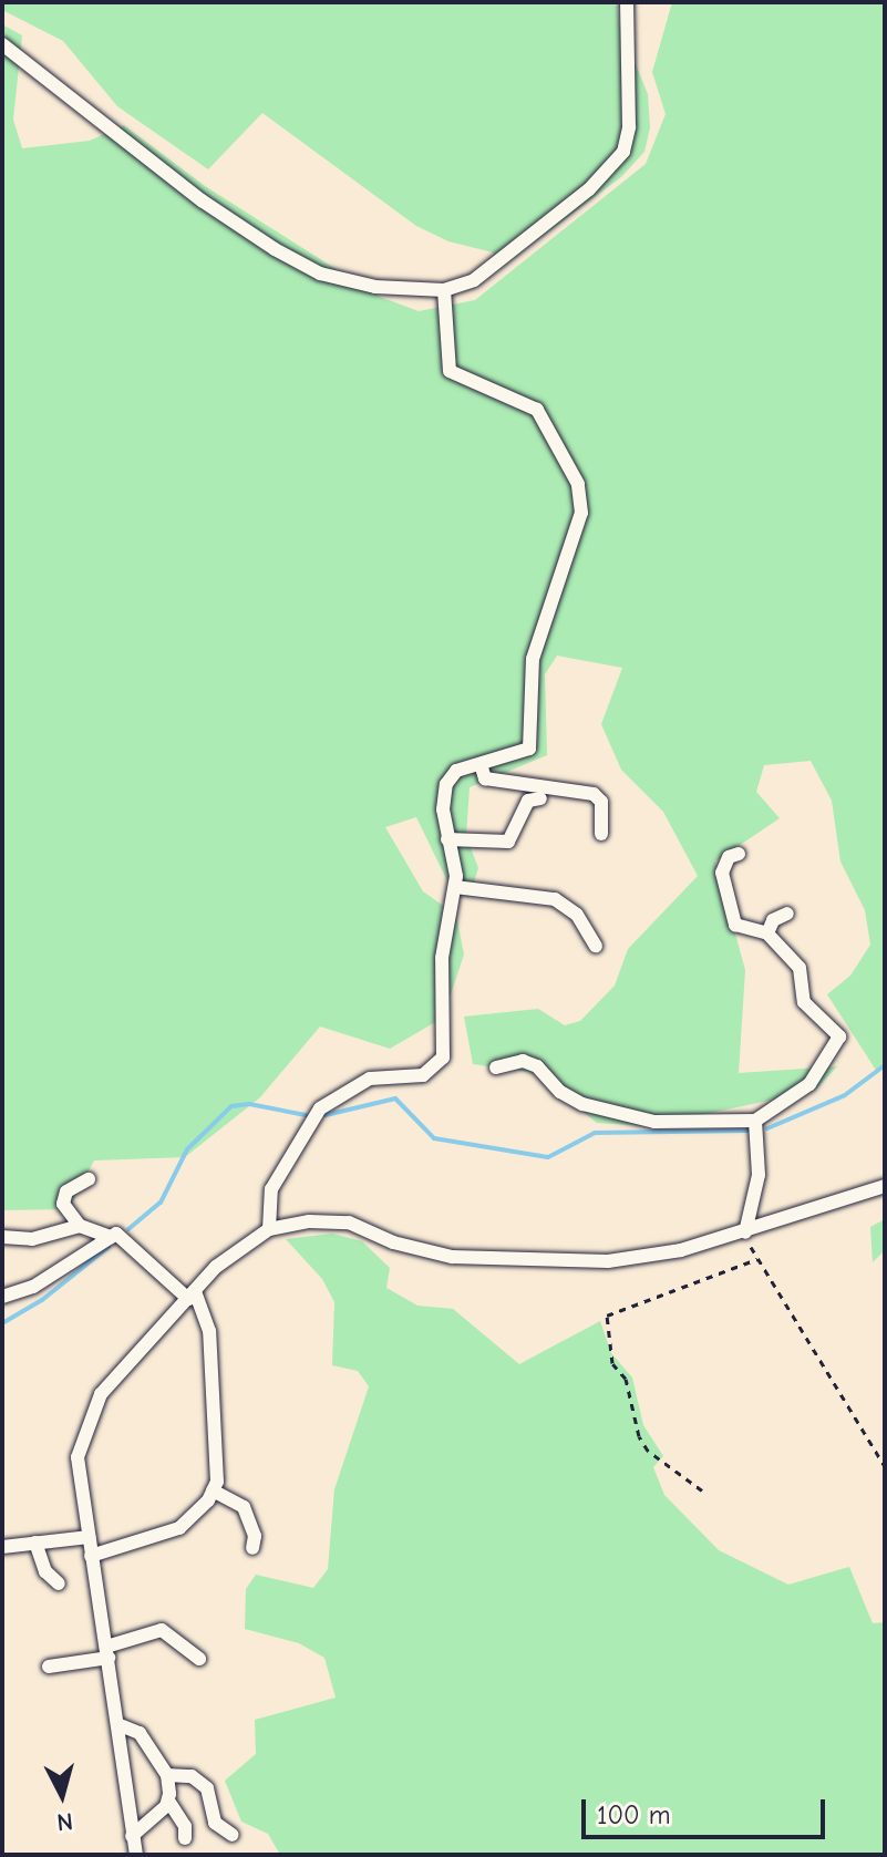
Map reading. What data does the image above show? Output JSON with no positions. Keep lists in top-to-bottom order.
{
  "scale_bar": "100 m",
  "north": "bottom"
}
